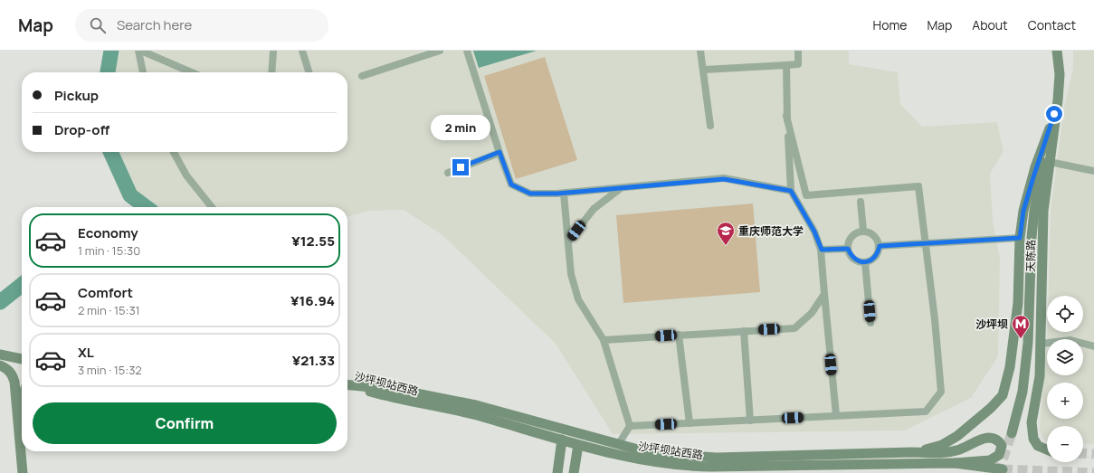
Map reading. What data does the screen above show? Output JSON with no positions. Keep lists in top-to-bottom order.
{
  "streets": {
    "main road": ["天陈路", "沙坪坝站西路"]
  },
  "places": {
    "school or university": ["重庆师范大学"],
    "metro station": ["沙坪坝"]
  },
  "page": {
    "header": "Map",
    "search": "Search here",
    "nav": [
      "Home",
      "Map",
      "About",
      "Contact"
    ],
    "banner": ["Pickup", "Drop-off"],
    "bubble": "2 min",
    "list": [
      {
        "name": "Economy",
        "note": "1 min · 15:30",
        "value": "¥12.55"
      },
      {
        "name": "Comfort",
        "note": "2 min · 15:31",
        "value": "¥16.94"
      },
      {
        "name": "XL",
        "note": "3 min · 15:32",
        "value": "¥21.33"
      }
    ],
    "map_buttons": ["+", "−"],
    "buttons": "Confirm"
  }
}
